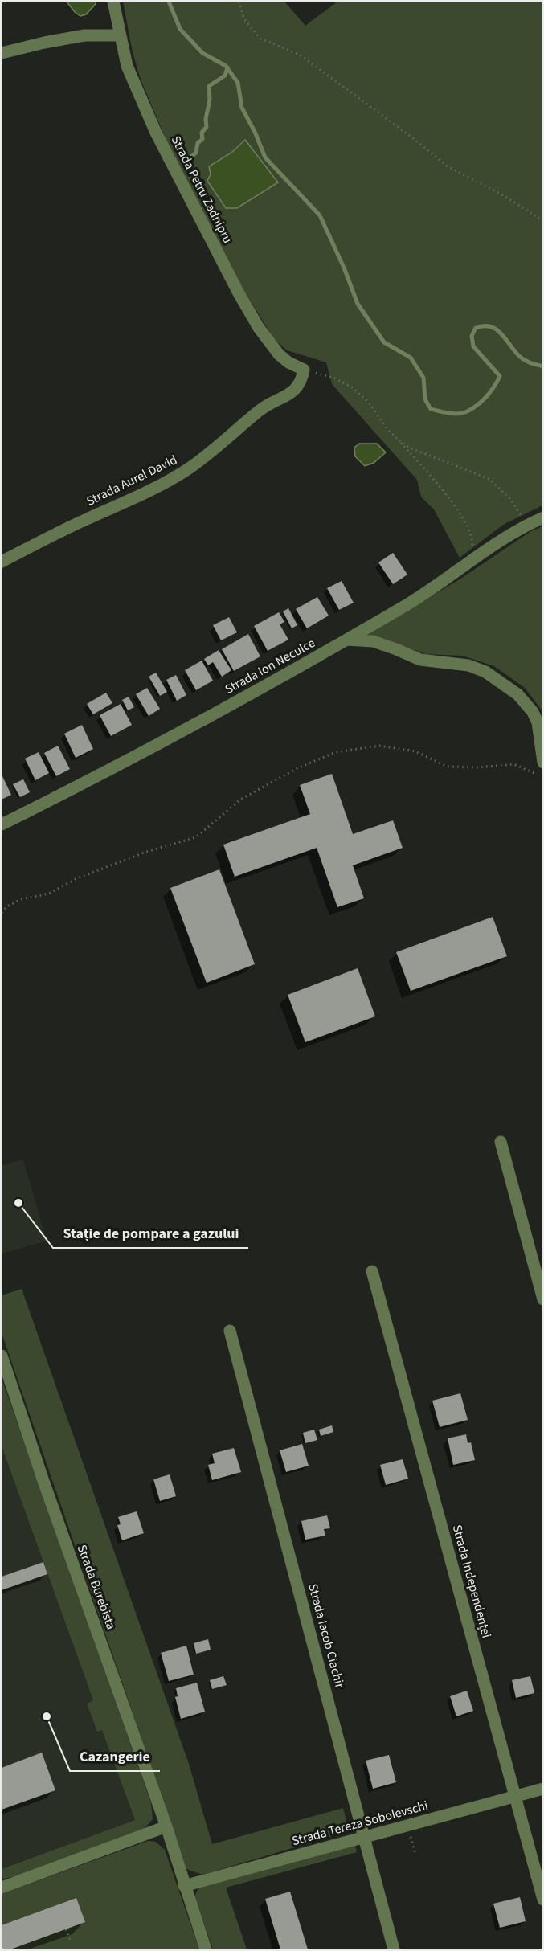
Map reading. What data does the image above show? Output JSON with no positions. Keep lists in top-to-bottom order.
{
  "streets": {
    "street": [
      "Strada Petru Zadnipru",
      "Strada Aurel David",
      "Strada Ion Neculce",
      "Strada Independenței",
      "Strada Burebista",
      "Strada Iacob Ciachir",
      "Strada Tereza Sobolevschi"
    ]
  },
  "crossings": [
    ["Strada Petru Zadnipru", "Strada Aurel David"],
    ["Strada Independenței", "Strada Tereza Sobolevschi"],
    ["Strada Burebista", "Strada Tereza Sobolevschi"],
    ["Strada Iacob Ciachir", "Strada Tereza Sobolevschi"]
  ],
  "places": ["Stație de pompare a gazului", "Cazangerie"]
}
